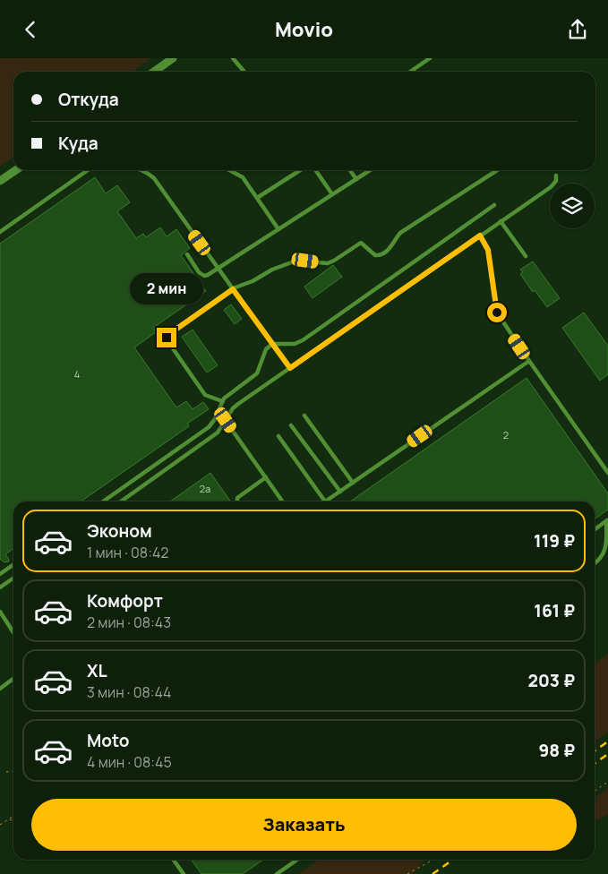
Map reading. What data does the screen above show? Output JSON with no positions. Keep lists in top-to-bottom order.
{
  "house_numbers": ["4", "2", "2а"],
  "page": {
    "header": "Movio",
    "banner": ["Откуда", "Куда"],
    "bubble": "2 мин",
    "list": [
      {
        "name": "Эконом",
        "note": "1 мин · 08:42",
        "value": "119 ₽"
      },
      {
        "name": "Комфорт",
        "note": "2 мин · 08:43",
        "value": "161 ₽"
      },
      {
        "name": "XL",
        "note": "3 мин · 08:44",
        "value": "203 ₽"
      },
      {
        "name": "Moto",
        "note": "4 мин · 08:45",
        "value": "98 ₽"
      }
    ],
    "buttons": "Заказать"
  }
}
